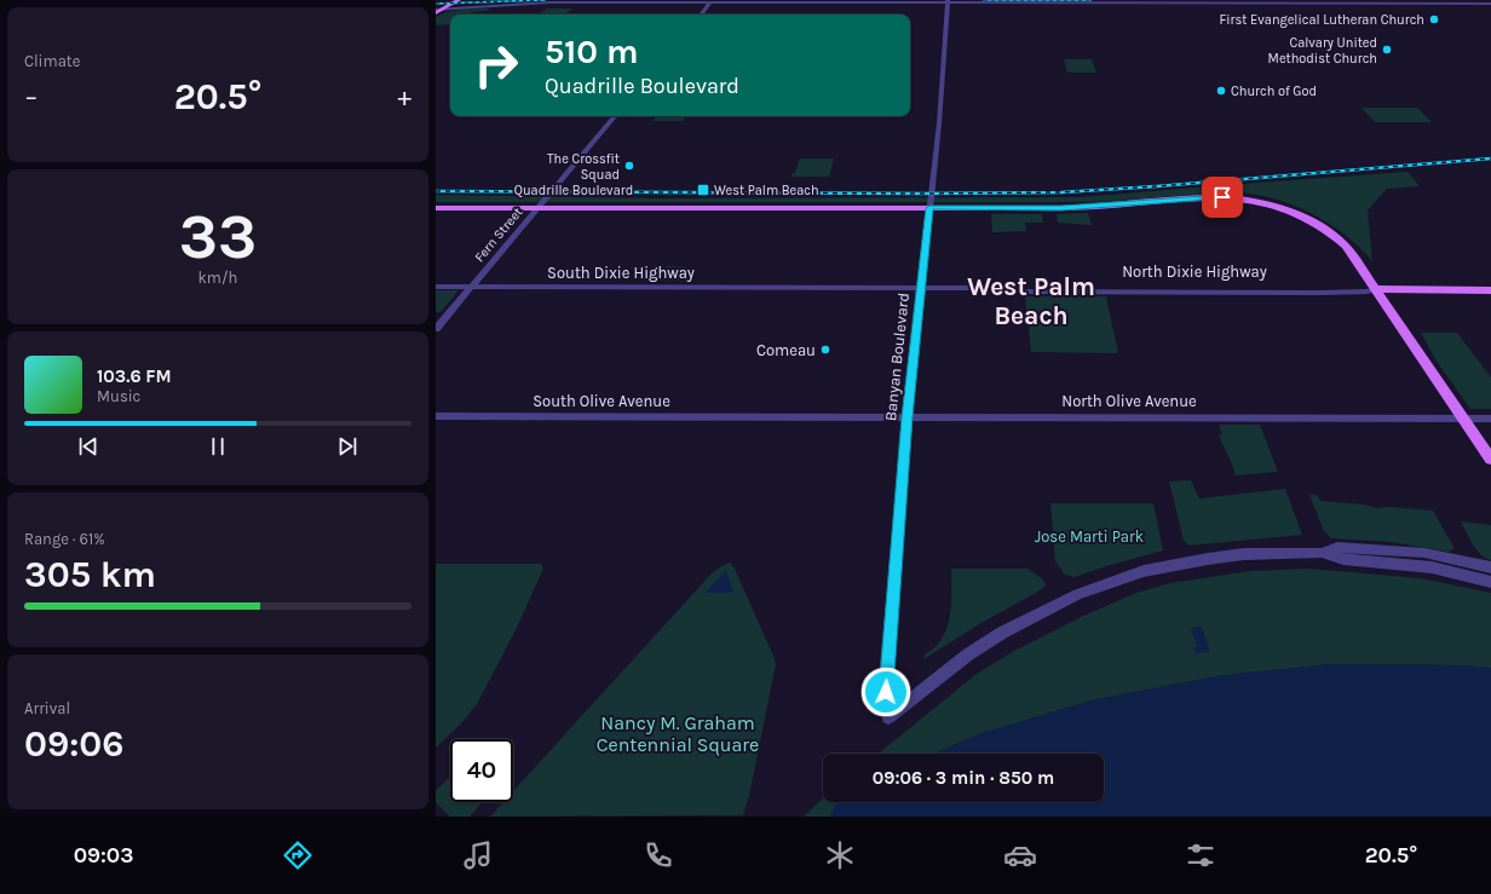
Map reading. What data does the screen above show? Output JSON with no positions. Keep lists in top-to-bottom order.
{
  "streets": {
    "main road": ["Quadrille Boulevard", "North Dixie Highway"],
    "street": [
      "Fern Street",
      "South Dixie Highway",
      "Banyan Boulevard",
      "South Olive Avenue",
      "North Olive Avenue"
    ]
  },
  "crossings": [
    ["Quadrille Boulevard", "Fern Street"],
    ["Quadrille Boulevard", "North Dixie Highway"],
    ["Quadrille Boulevard", "Banyan Boulevard"],
    ["Quadrille Boulevard", "North Olive Avenue"],
    ["Fern Street", "South Dixie Highway"],
    ["North Dixie Highway", "South Dixie Highway"],
    ["North Dixie Highway", "Banyan Boulevard"],
    ["Banyan Boulevard", "North Olive Avenue"],
    ["South Olive Avenue", "North Olive Avenue"]
  ],
  "districts": ["West Palm Beach"],
  "parks": ["Jose Marti Park", "Nancy M. Graham Centennial Square"],
  "places": {
    "other": [
      "First Evangelical Lutheran Church",
      "Calvary United Methodist Church",
      "Church of God",
      "The Crossfit Squad",
      "Comeau"
    ],
    "transit": ["West Palm Beach"]
  },
  "page": {
    "tile": [
      "Climate",
      ["33", "km/h"],
      ["Range · 61%", "305 km"],
      ["Arrival", "09:06"]
    ],
    "turn": ["510 m", "Quadrille Boulevard"],
    "heat": ["−", "20.5°", "+"],
    "song": ["103.6 FM", "Music"],
    "limit": "40",
    "trip": "09:06 · 3 min · 850 m",
    "tabs": ["09:03", "20.5°"]
  }
}
